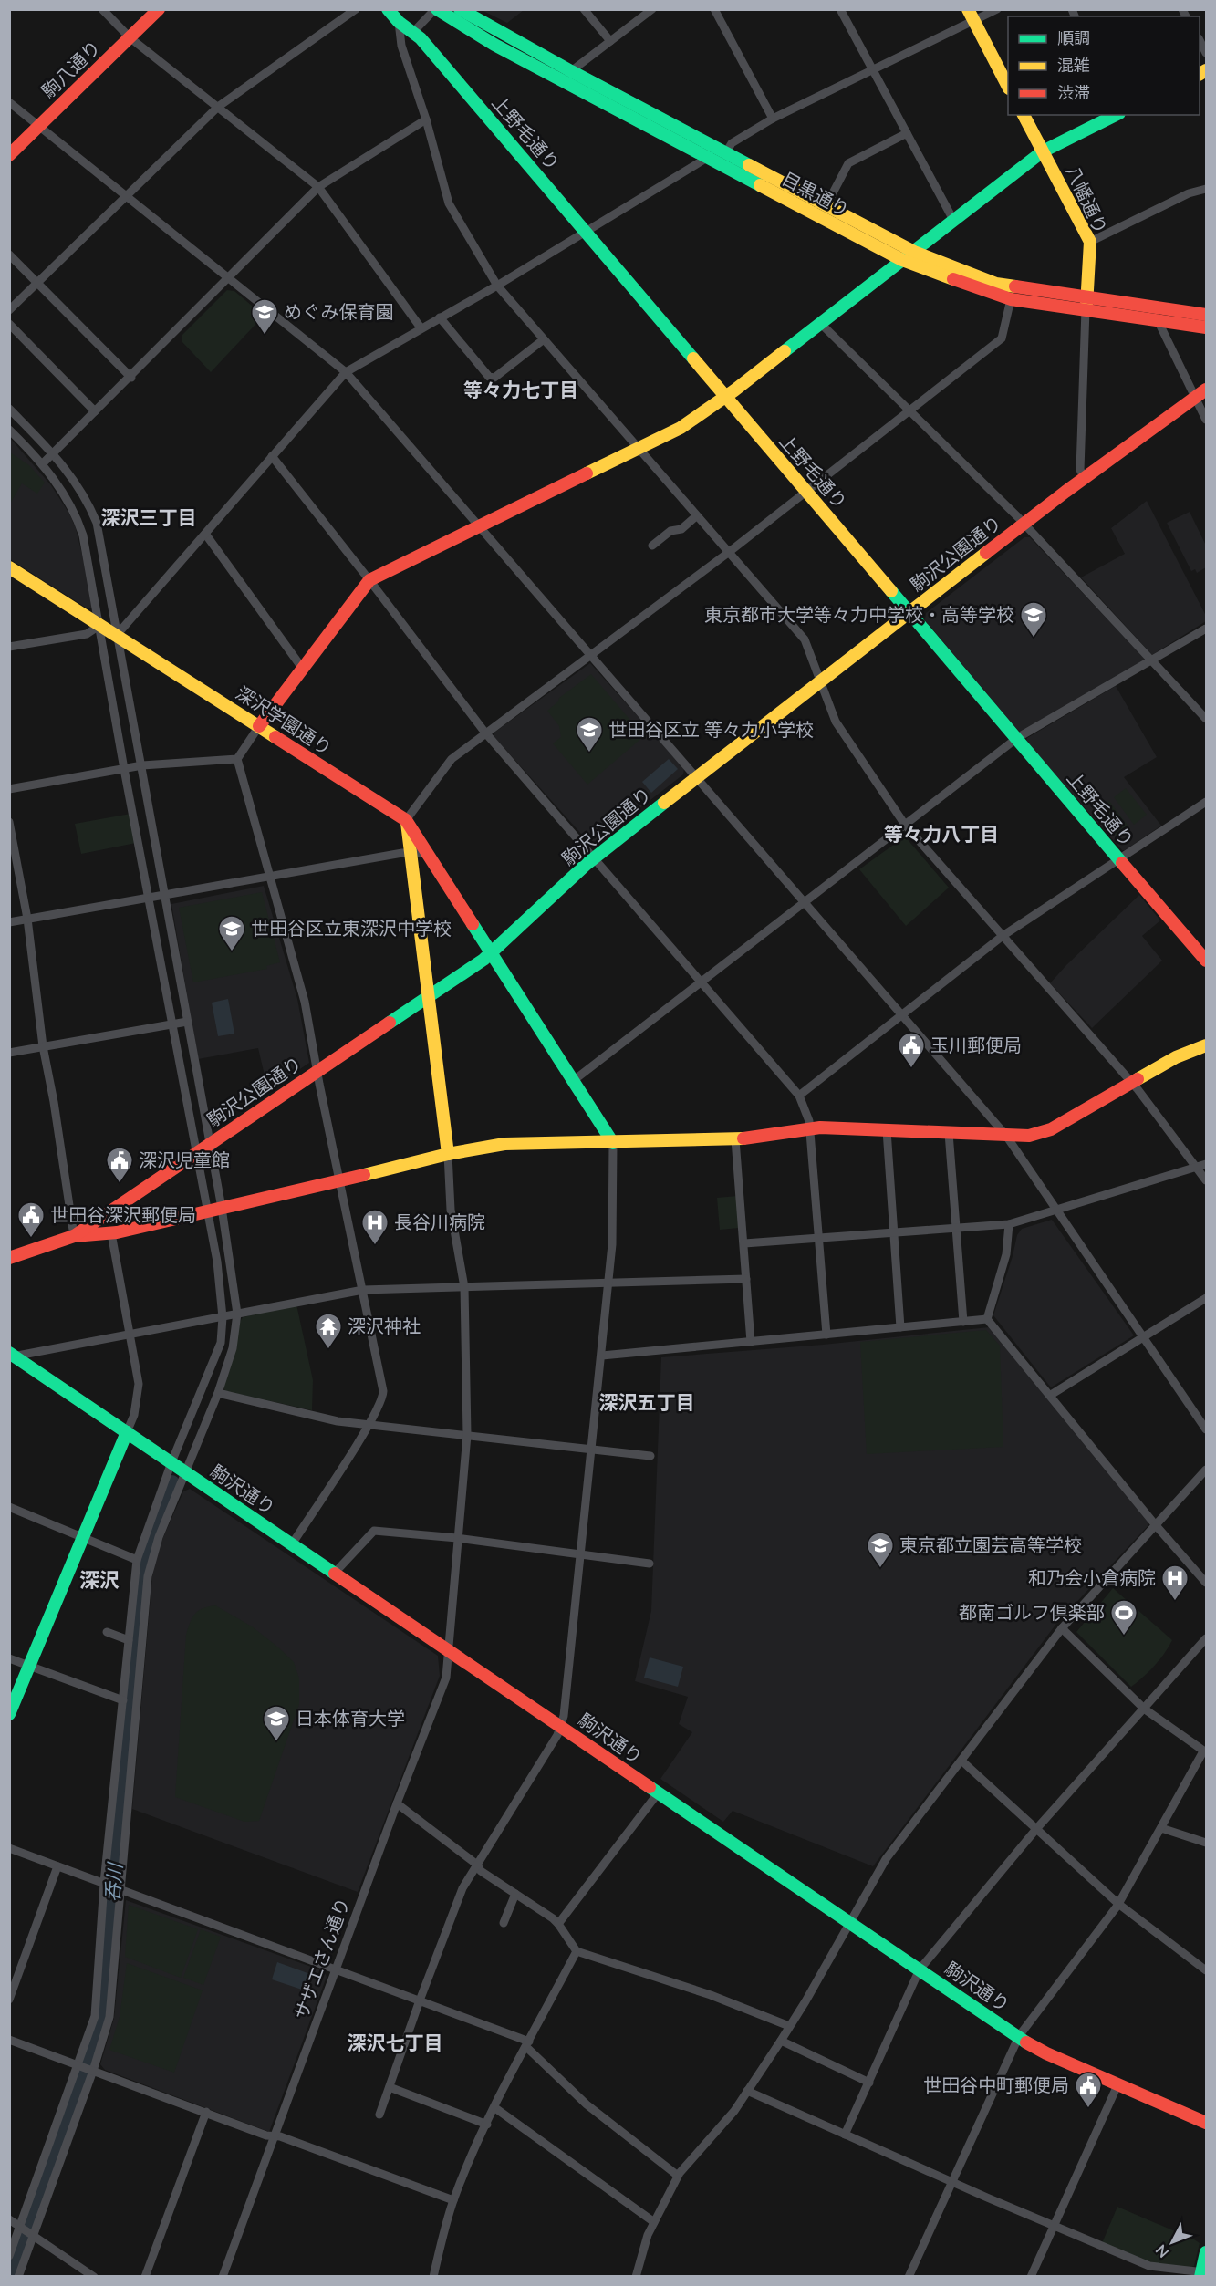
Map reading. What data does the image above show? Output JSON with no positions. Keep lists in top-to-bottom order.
{
  "streets": {
    "street": [
      "駒八通り",
      "上野毛通り",
      "目黒通り",
      "八幡通り",
      "駒沢公園通り",
      "深沢学園通り",
      "駒沢通り",
      "サザエさん通り"
    ]
  },
  "crossings": [
    ["上野毛通り", "駒沢公園通り"],
    ["目黒通り", "八幡通り"],
    ["駒沢公園通り", "深沢学園通り"],
    ["駒沢通り", "サザエさん通り"]
  ],
  "districts": [
    "等々力七丁目",
    "深沢三丁目",
    "等々力八丁目",
    "深沢五丁目",
    "深沢",
    "深沢七丁目"
  ],
  "water": ["呑川"],
  "places": {
    "school or university": [
      "めぐみ保育園",
      "東京都市大学等々力中学校・高等学校",
      "世田谷区立 等々力小学校",
      "世田谷区立東深沢中学校",
      "東京都立園芸高等学校",
      "日本体育大学"
    ],
    "public building": [
      "玉川郵便局",
      "深沢児童館",
      "世田谷深沢郵便局",
      "世田谷中町郵便局"
    ],
    "hospital": ["長谷川病院", "和乃会小倉病院"],
    "temple": ["深沢神社"],
    "sports": ["都南ゴルフ倶楽部"]
  },
  "legend": ["順調", "混雑", "渋滞"],
  "north": "bottom left"
}
